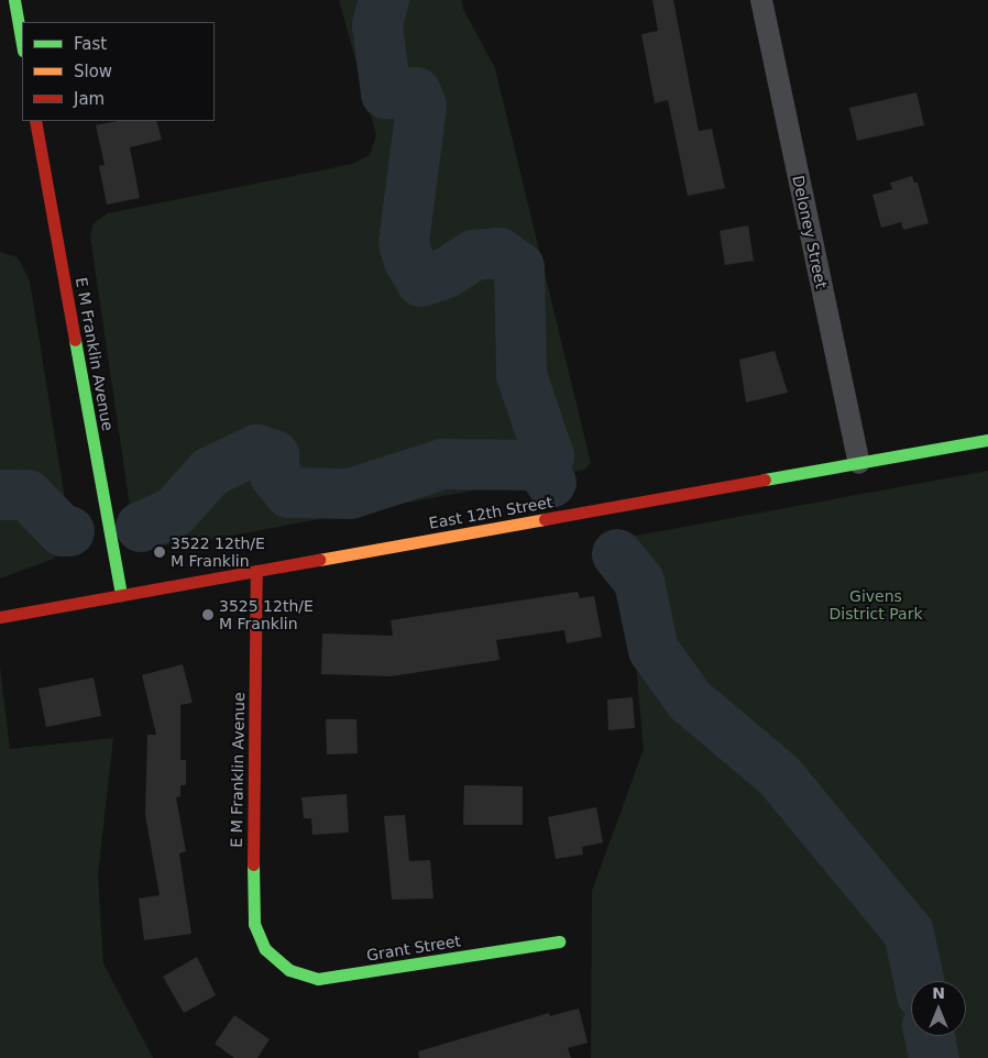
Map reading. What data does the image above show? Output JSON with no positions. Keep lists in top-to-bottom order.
{
  "streets": {
    "street": [
      "Deloney Street",
      "E M Franklin Avenue",
      "East 12th Street",
      "Grant Street"
    ]
  },
  "crossings": [
    ["Deloney Street", "East 12th Street"],
    ["E M Franklin Avenue", "East 12th Street"],
    ["E M Franklin Avenue", "Grant Street"]
  ],
  "parks": ["Givens District Park"],
  "places": ["3522 12th/E M Franklin", "3525 12th/E M Franklin"],
  "legend": ["Fast", "Slow", "Jam"],
  "north": "top"
}
